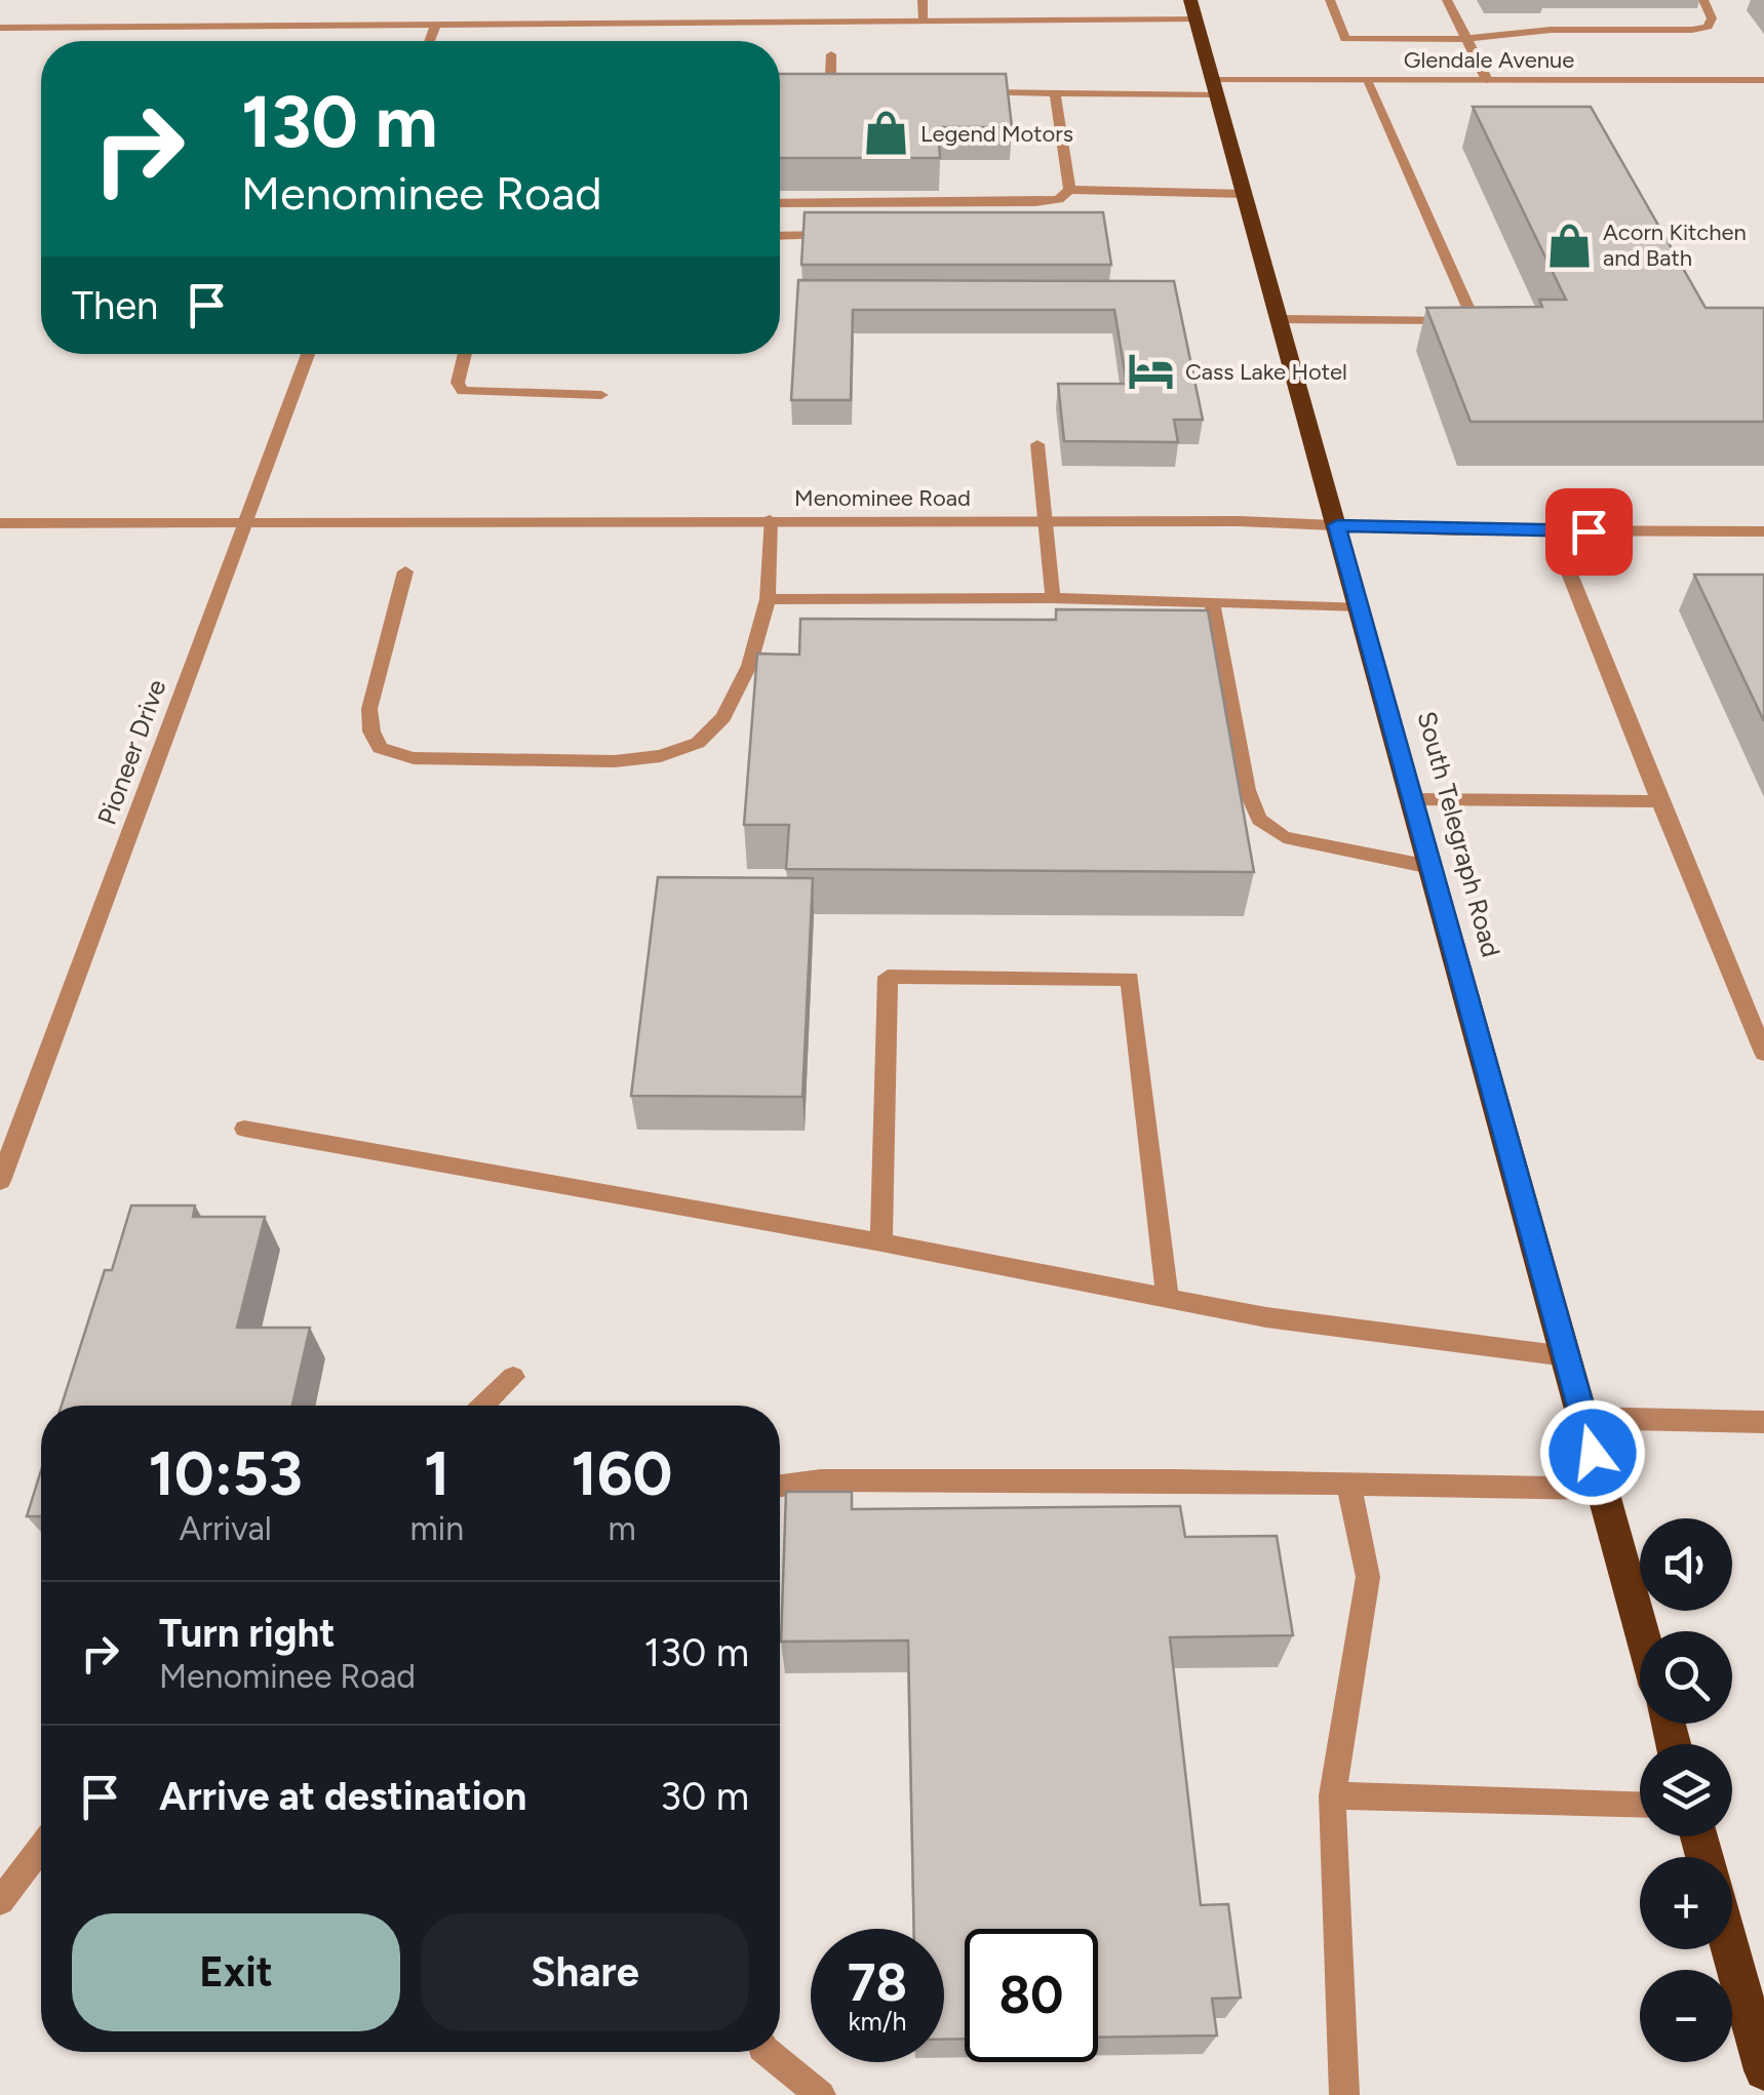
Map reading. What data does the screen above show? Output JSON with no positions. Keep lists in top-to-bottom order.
{
  "streets": {
    "highway": ["South Telegraph Road"],
    "street": ["Glendale Avenue", "Menominee Road", "Pioneer Drive"]
  },
  "crossings": [
    ["Glendale Avenue", "South Telegraph Road"],
    ["Menominee Road", "Pioneer Drive"],
    ["Menominee Road", "South Telegraph Road"]
  ],
  "places": {
    "shop": ["Legend Motors", "Acorn Kitchen and Bath"],
    "hotel": ["Cass Lake Hotel"]
  },
  "page": {
    "turn": ["130 m", "Menominee Road"],
    "then": "Then",
    "eta": [
      "10:53",
      "Arrival",
      "1",
      "min",
      "160",
      "m"
    ],
    "map_buttons": ["+", "−"],
    "list": [
      {
        "name": "Turn right",
        "note": "Menominee Road",
        "value": "130 m"
      },
      {
        "name": "Arrive at destination",
        "value": "30 m"
      }
    ],
    "buttons": ["Exit", "Share"],
    "speed": "78 km/h",
    "limit": "80"
  }
}
